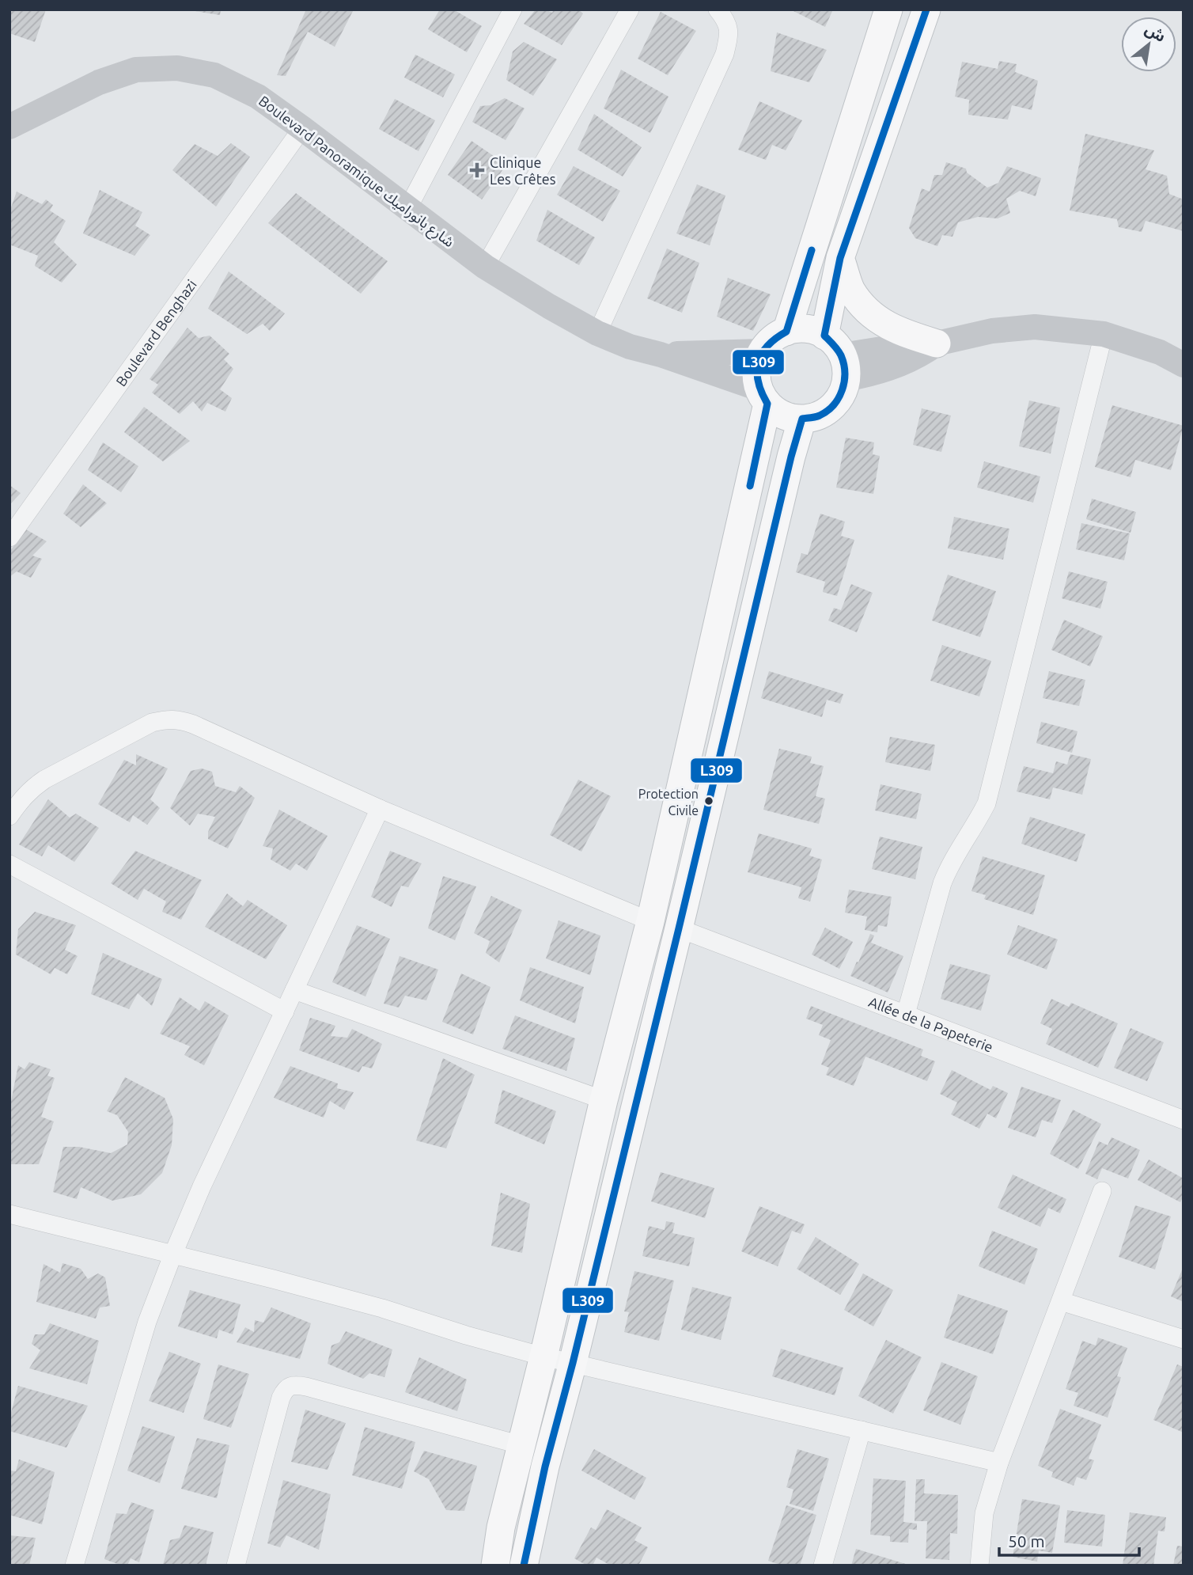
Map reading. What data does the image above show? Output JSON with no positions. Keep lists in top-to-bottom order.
{
  "streets": {
    "main road": ["Boulevard Panoramique شارع بانوراميك"],
    "street": ["Boulevard Benghazi", "Allée de la Papeterie"]
  },
  "crossings": [
    ["Boulevard Panoramique شارع بانوراميك", "Boulevard Benghazi"]
  ],
  "places": {
    "health": ["Clinique Les Crêtes"],
    "other": ["Protection Civile"]
  },
  "lines": ["transit line L309"],
  "scale_bar": "50 m",
  "north": "top right"
}
